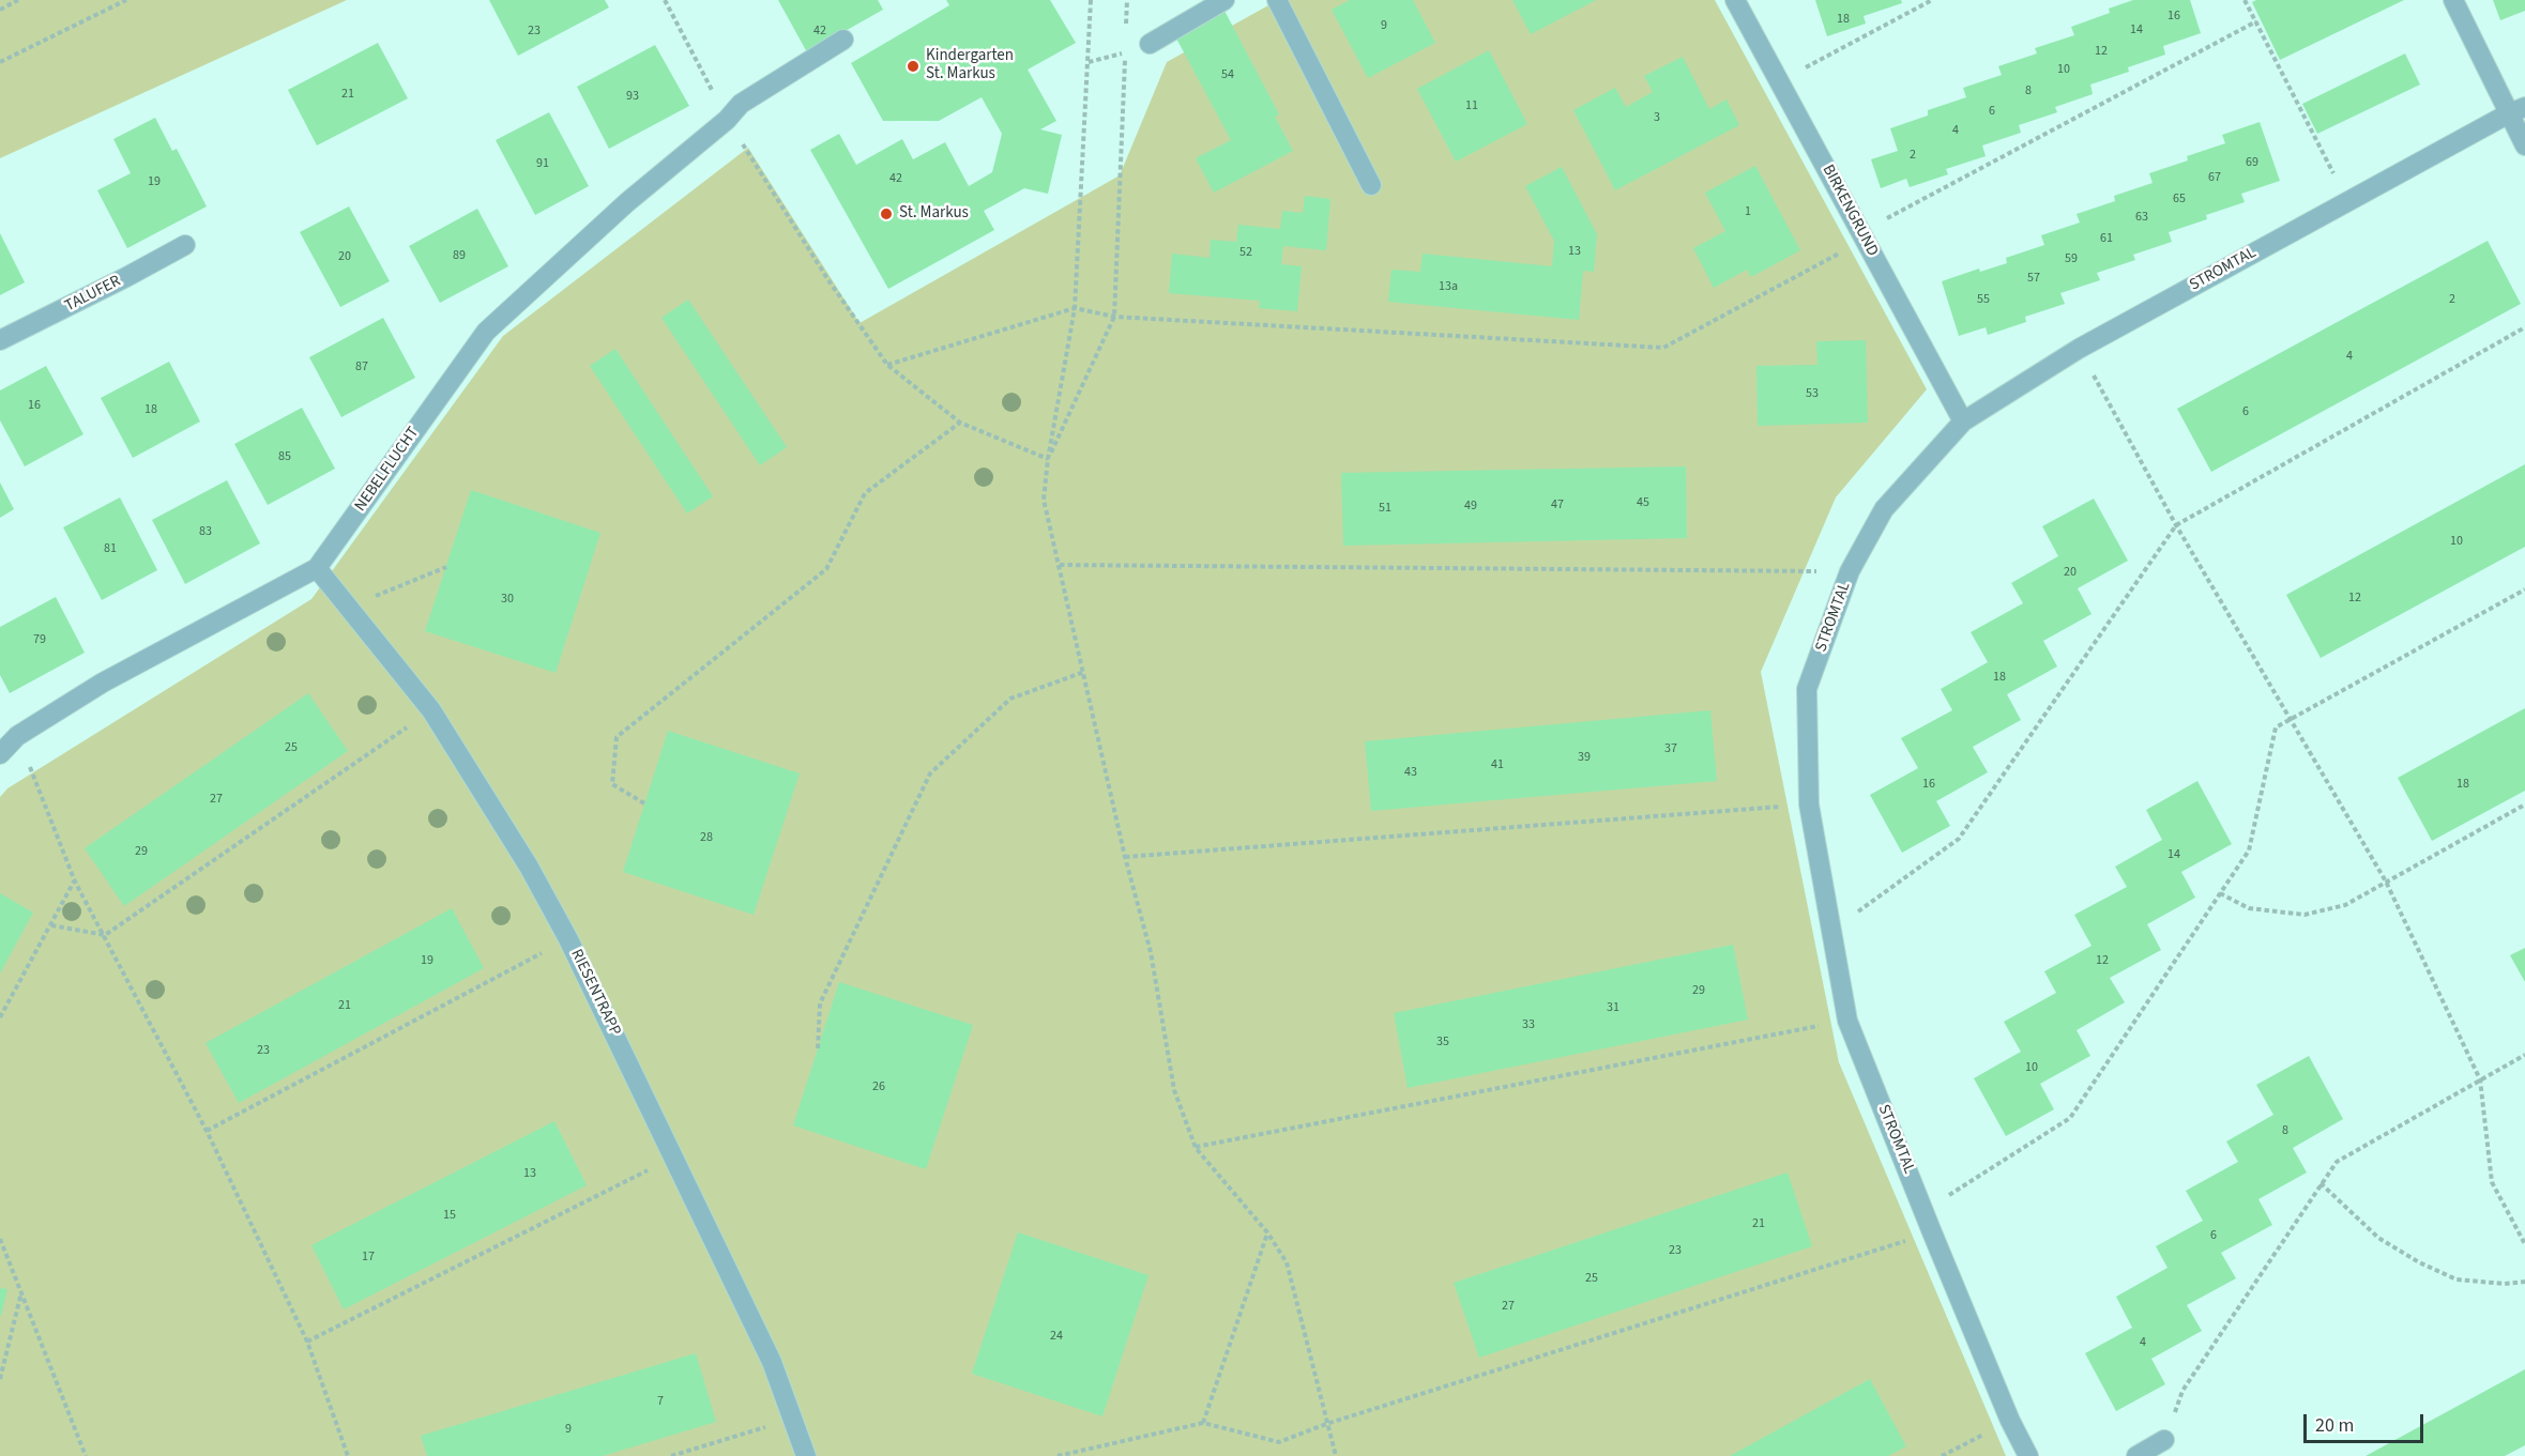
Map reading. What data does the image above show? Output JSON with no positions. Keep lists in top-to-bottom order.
{
  "streets": {
    "street": [
      "BIRKENGRUND",
      "STROMTAL",
      "TALUFER",
      "NEBELFLUCHT",
      "RIESENTRAPP"
    ]
  },
  "crossings": [
    ["BIRKENGRUND", "STROMTAL"],
    ["NEBELFLUCHT", "RIESENTRAPP"]
  ],
  "places": ["Kindergarten St. Markus", "St. Markus"],
  "house_numbers": [
    "16",
    "18",
    "9",
    "14",
    "23",
    "42",
    "12",
    "10",
    "54",
    "8",
    "21",
    "93",
    "11",
    "6",
    "3",
    "4",
    "2",
    "69",
    "91",
    "67",
    "42",
    "19",
    "65",
    "1",
    "63",
    "61",
    "13",
    "52",
    "89",
    "20",
    "59",
    "57",
    "13a",
    "55",
    "2",
    "4",
    "87",
    "53",
    "16",
    "18",
    "6",
    "85",
    "45",
    "47",
    "49",
    "51",
    "83",
    "10",
    "81",
    "20",
    "12",
    "30",
    "79",
    "18",
    "25",
    "37",
    "39",
    "41",
    "43",
    "16",
    "18",
    "27",
    "28",
    "29",
    "14",
    "19",
    "12",
    "29",
    "21",
    "31",
    "33",
    "35",
    "23",
    "10",
    "26",
    "8",
    "13",
    "15",
    "21",
    "6",
    "23",
    "17",
    "25",
    "27",
    "24",
    "4",
    "7",
    "9"
  ],
  "scale_bar": "20 m"
}
